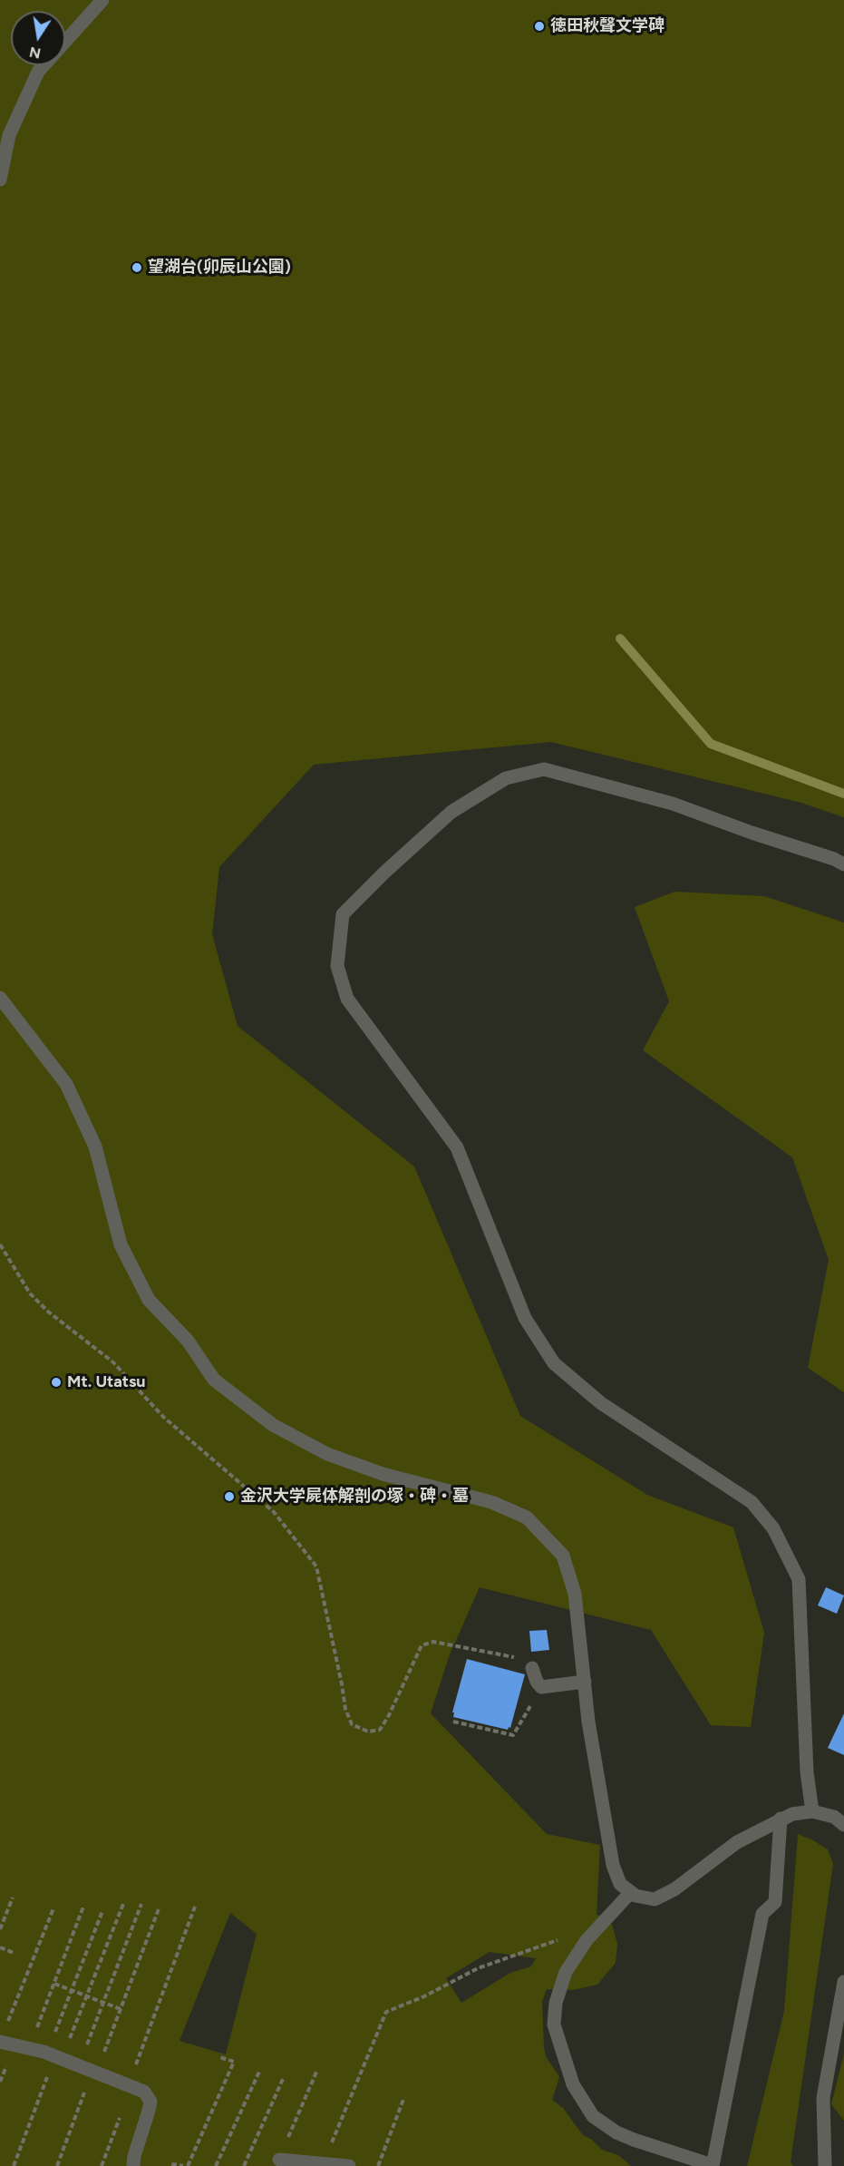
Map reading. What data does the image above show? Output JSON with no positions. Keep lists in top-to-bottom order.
{
  "places": [
    "徳田秋聲文学碑",
    "望湖台(卯辰山公園)",
    "Mt. Utatsu",
    "金沢大学屍体解剖の塚・碑・墓"
  ],
  "north": "bottom"
}
